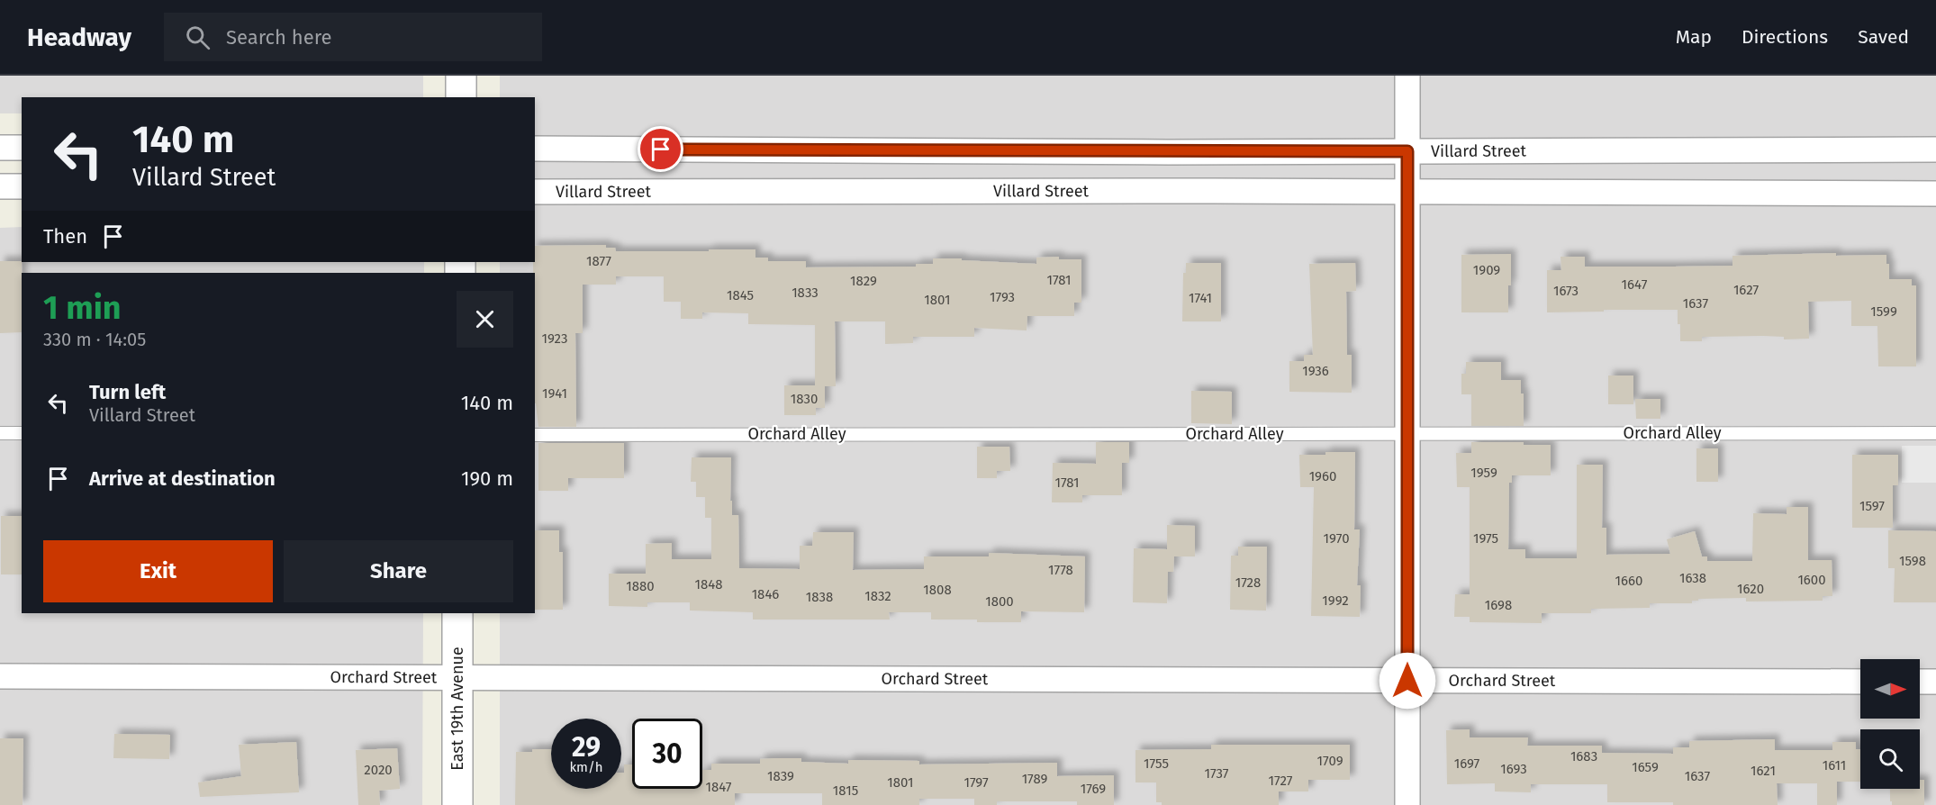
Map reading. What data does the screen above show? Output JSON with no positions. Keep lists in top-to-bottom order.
{
  "streets": {
    "street": ["Villard Street", "Orchard Street", "East 19th Avenue"],
    "lane": ["Orchard Alley"]
  },
  "crossings": [
    ["Orchard Street", "East 19th Avenue"]
  ],
  "house_numbers": [
    "1877",
    "1909",
    "1781",
    "1829",
    "1647",
    "1627",
    "1673",
    "1833",
    "1845",
    "1793",
    "1741",
    "1801",
    "1637",
    "1599",
    "1923",
    "1936",
    "1941",
    "1830",
    "1959",
    "1960",
    "1781",
    "1597",
    "1970",
    "1975",
    "1598",
    "1778",
    "1638",
    "1600",
    "1660",
    "1728",
    "1848",
    "1880",
    "1620",
    "1808",
    "1846",
    "1832",
    "1838",
    "1992",
    "1800",
    "1698",
    "1683",
    "1709",
    "1755",
    "1697",
    "1611",
    "1659",
    "1693",
    "2020",
    "1621",
    "1737",
    "1839",
    "1637",
    "1789",
    "1727",
    "1801",
    "1797",
    "1847",
    "1769",
    "1815"
  ],
  "north": "right",
  "page": {
    "header": "Headway",
    "search": "Search here",
    "nav": ["Map", "Directions", "Saved"],
    "turn": ["140 m", "Villard Street"],
    "then": "Then",
    "heading": ["1 min", "330 m · 14:05"],
    "list": [
      {
        "name": "Turn left",
        "note": "Villard Street",
        "value": "140 m"
      },
      {
        "name": "Arrive at destination",
        "value": "190 m"
      }
    ],
    "buttons": ["Exit", "Share"],
    "speed": "29 km/h",
    "limit": "30"
  }
}
